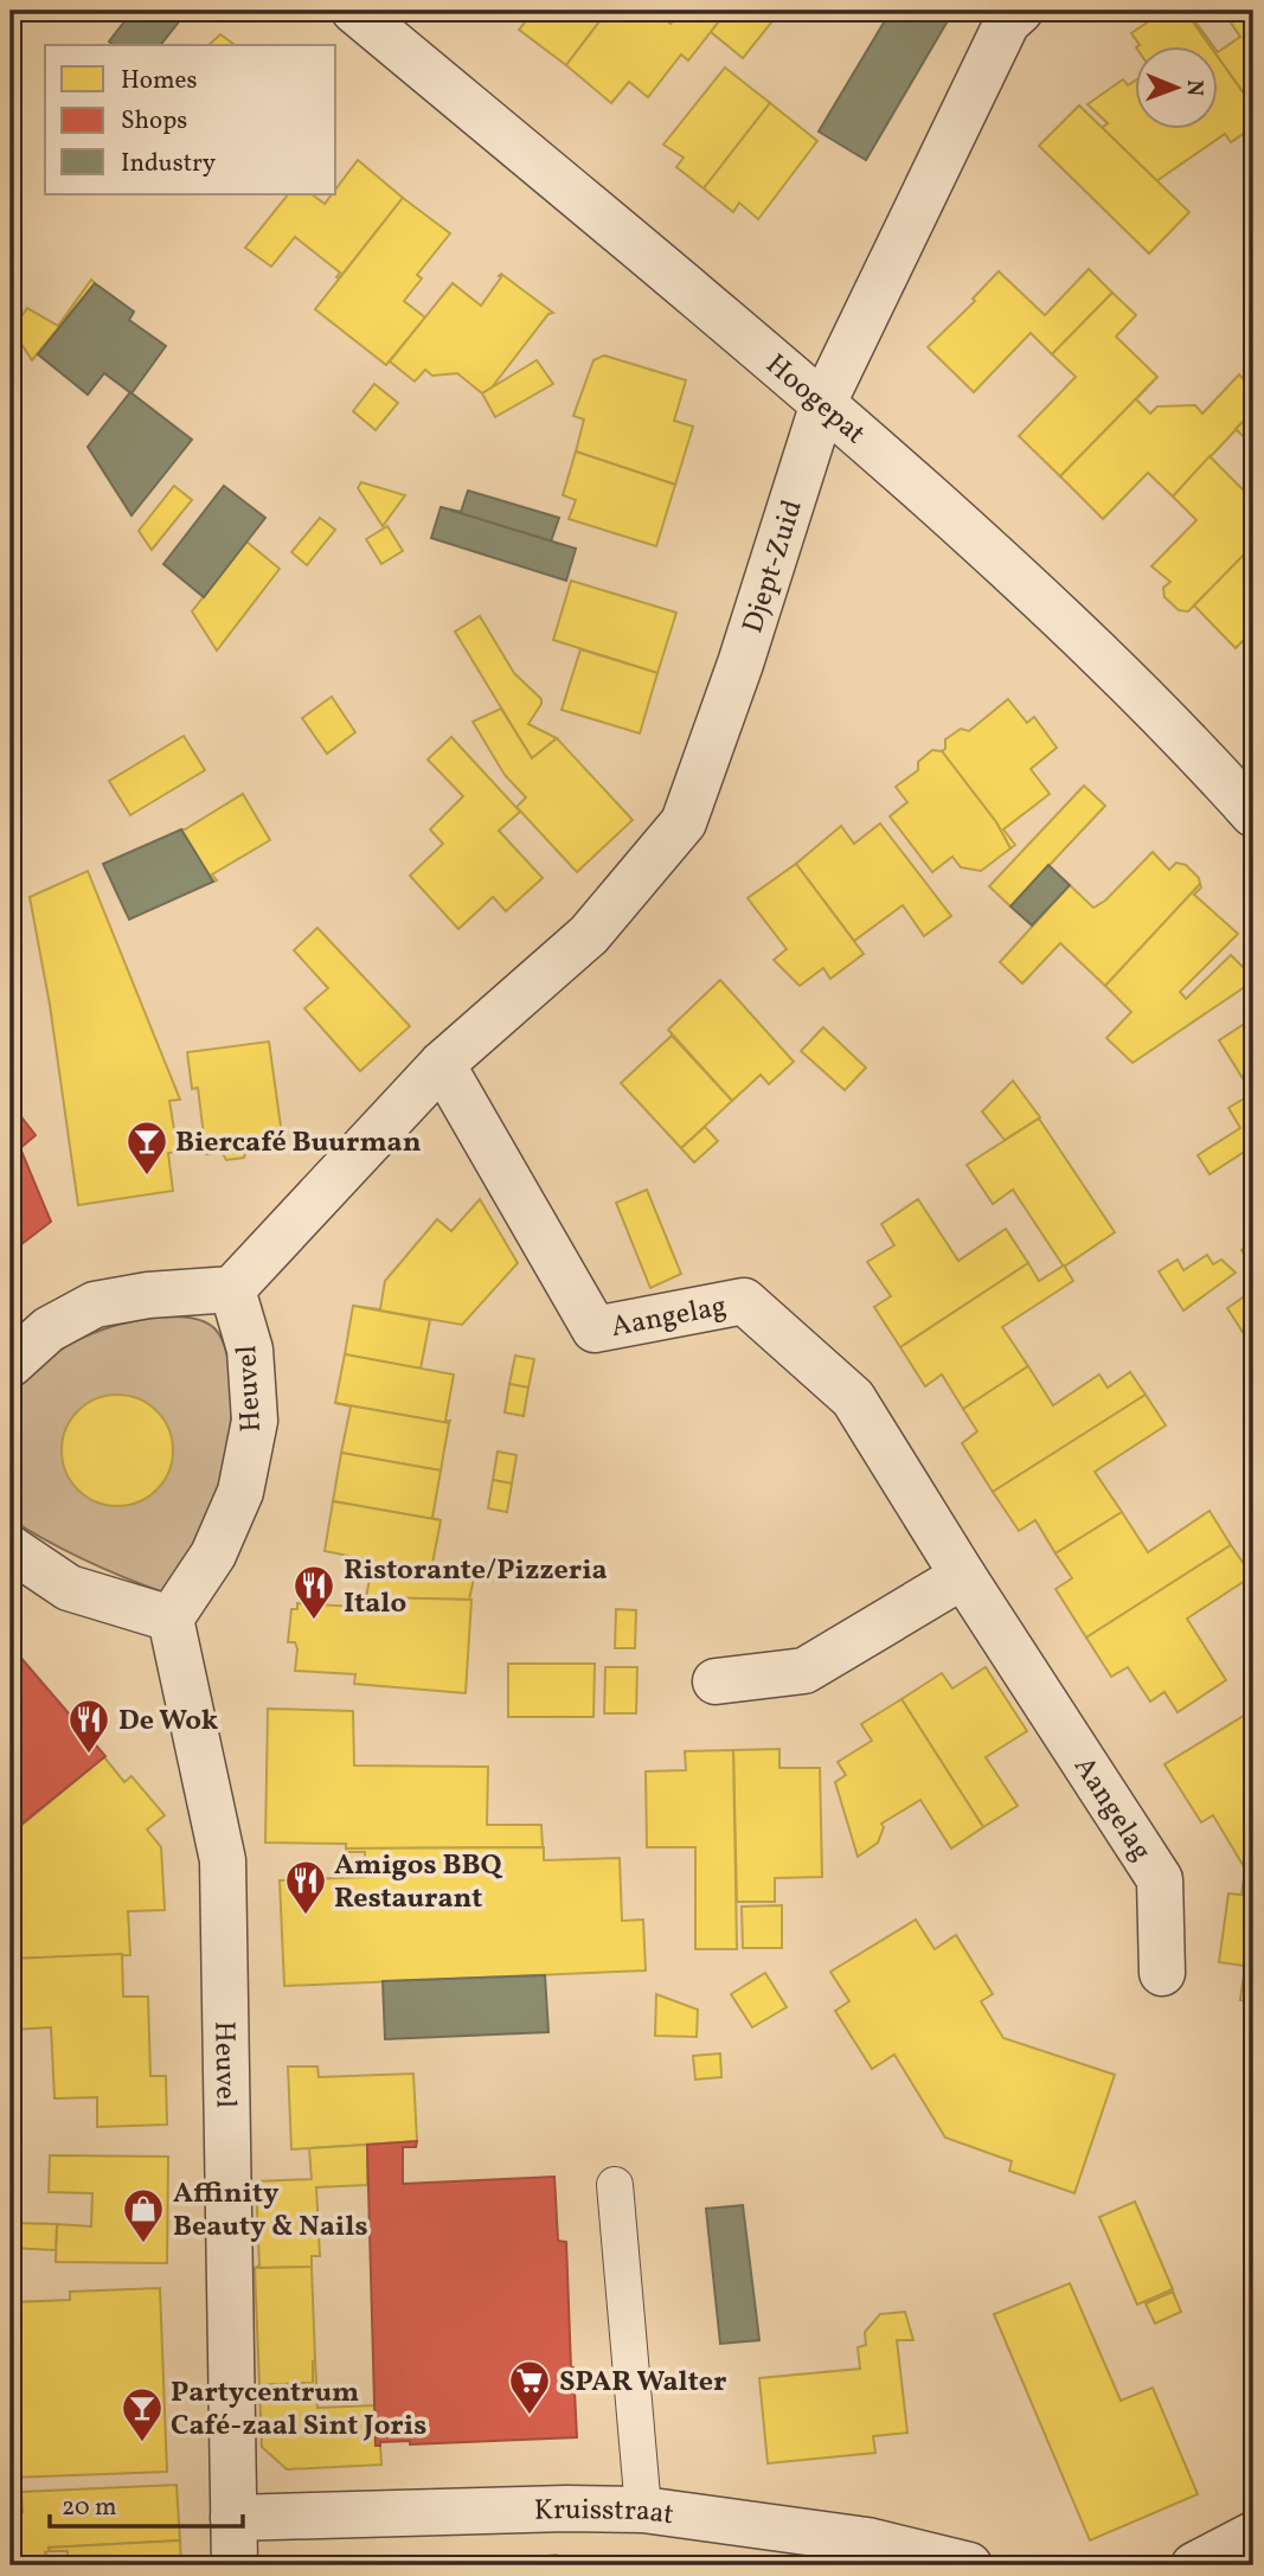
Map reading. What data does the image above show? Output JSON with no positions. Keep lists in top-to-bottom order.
{
  "streets": {
    "street": [
      "Hoogepat",
      "Djept-Zuid",
      "Aangelag",
      "Heuvel",
      "Kruisstraat"
    ]
  },
  "crossings": [
    ["Hoogepat", "Djept-Zuid"],
    ["Djept-Zuid", "Aangelag"],
    ["Heuvel", "Kruisstraat"]
  ],
  "places": {
    "bar": ["Biercafé Buurman", "Partycentrum Café-zaal Sint Joris"],
    "restaurant": ["Ristorante/Pizzeria Italo", "De Wok", "Amigos BBQ Restaurant"],
    "shop": ["Affinity Beauty & Nails"],
    "supermarket": ["SPAR Walter"]
  },
  "legend": ["Homes", "Shops", "Industry"],
  "scale_bar": "20 m",
  "north": "right"
}
